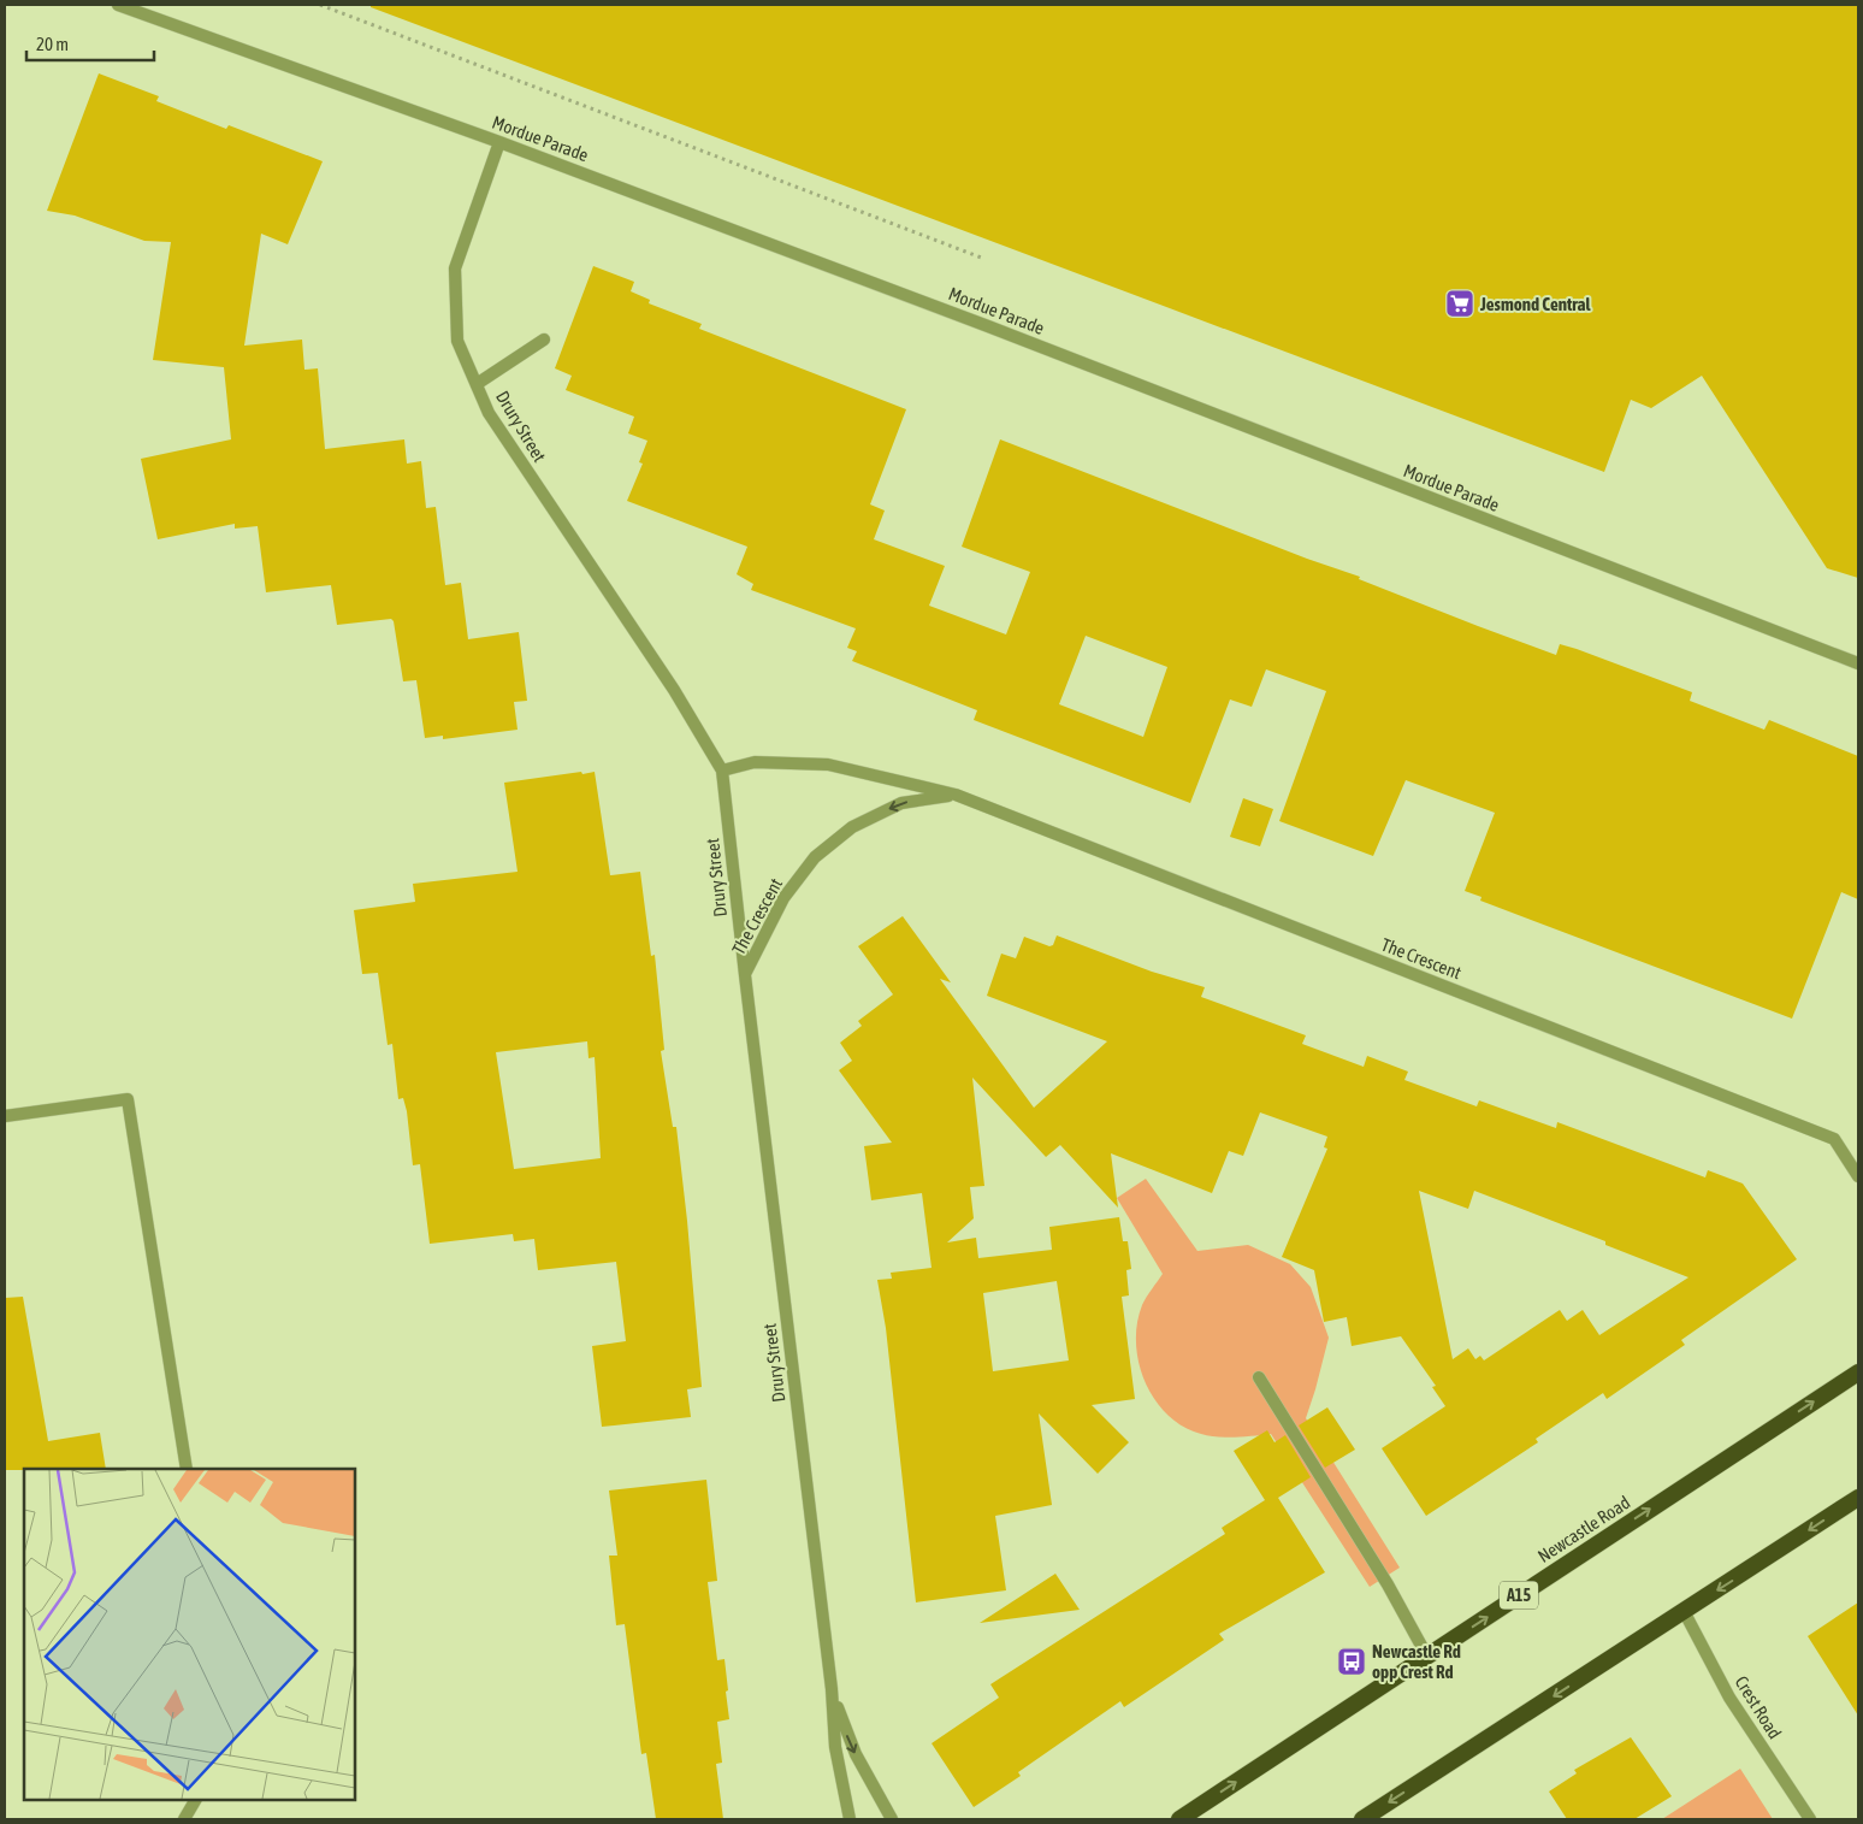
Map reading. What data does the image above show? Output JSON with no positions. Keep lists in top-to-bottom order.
{
  "streets": {
    "highway": ["Newcastle Road", "A15"],
    "street": [
      "Mordue Parade",
      "Drury Street",
      "The Crescent",
      "Crest Road"
    ]
  },
  "crossings": [
    ["Mordue Parade", "Drury Street"],
    ["Drury Street", "The Crescent"]
  ],
  "places": {
    "supermarket": ["Jesmond Central"],
    "bus stop": ["Newcastle Rd opp Crest Rd"]
  },
  "scale_bar": "20 m"
}
